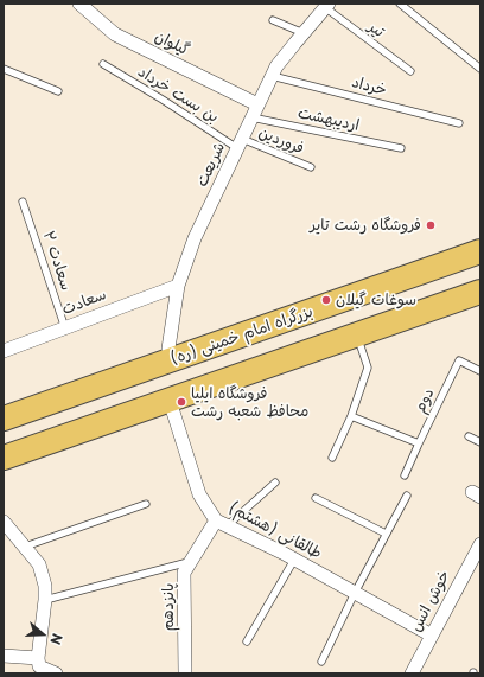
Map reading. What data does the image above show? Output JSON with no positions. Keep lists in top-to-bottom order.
{
  "streets": {
    "highway": ["بزرگراه امام خمینی (ره)"],
    "street": [
      "گیلوان",
      "شریعت",
      "سعادت",
      "طالقانی (هشتم)",
      "خوش انس",
      "پانزدهم"
    ],
    "lane": [
      "تیر",
      "خرداد",
      "بن بست خرداد",
      "اردیبهشت",
      "فروردین",
      "سعادت ۲",
      "دوم"
    ]
  },
  "crossings": [
    ["تیر", "شریعت"],
    ["گیلوان", "شریعت"],
    ["خرداد", "شریعت"],
    ["بن بست خرداد", "فروردین"],
    ["بن بست خرداد", "شریعت"],
    ["اردیبهشت", "شریعت"],
    ["فروردین", "شریعت"],
    ["شریعت", "سعادت"],
    ["شریعت", "بزرگراه امام خمینی (ره)"],
    ["سعادت ۲", "سعادت"],
    ["طالقانی (هشتم)", "خوش انس"],
    ["طالقانی (هشتم)", "پانزدهم"]
  ],
  "places": ["فروشگاه رشت تاير", "سوغات گیلان", "فروشگاه ایلیا محافظ شعبه رشت"],
  "north": "right"
}
